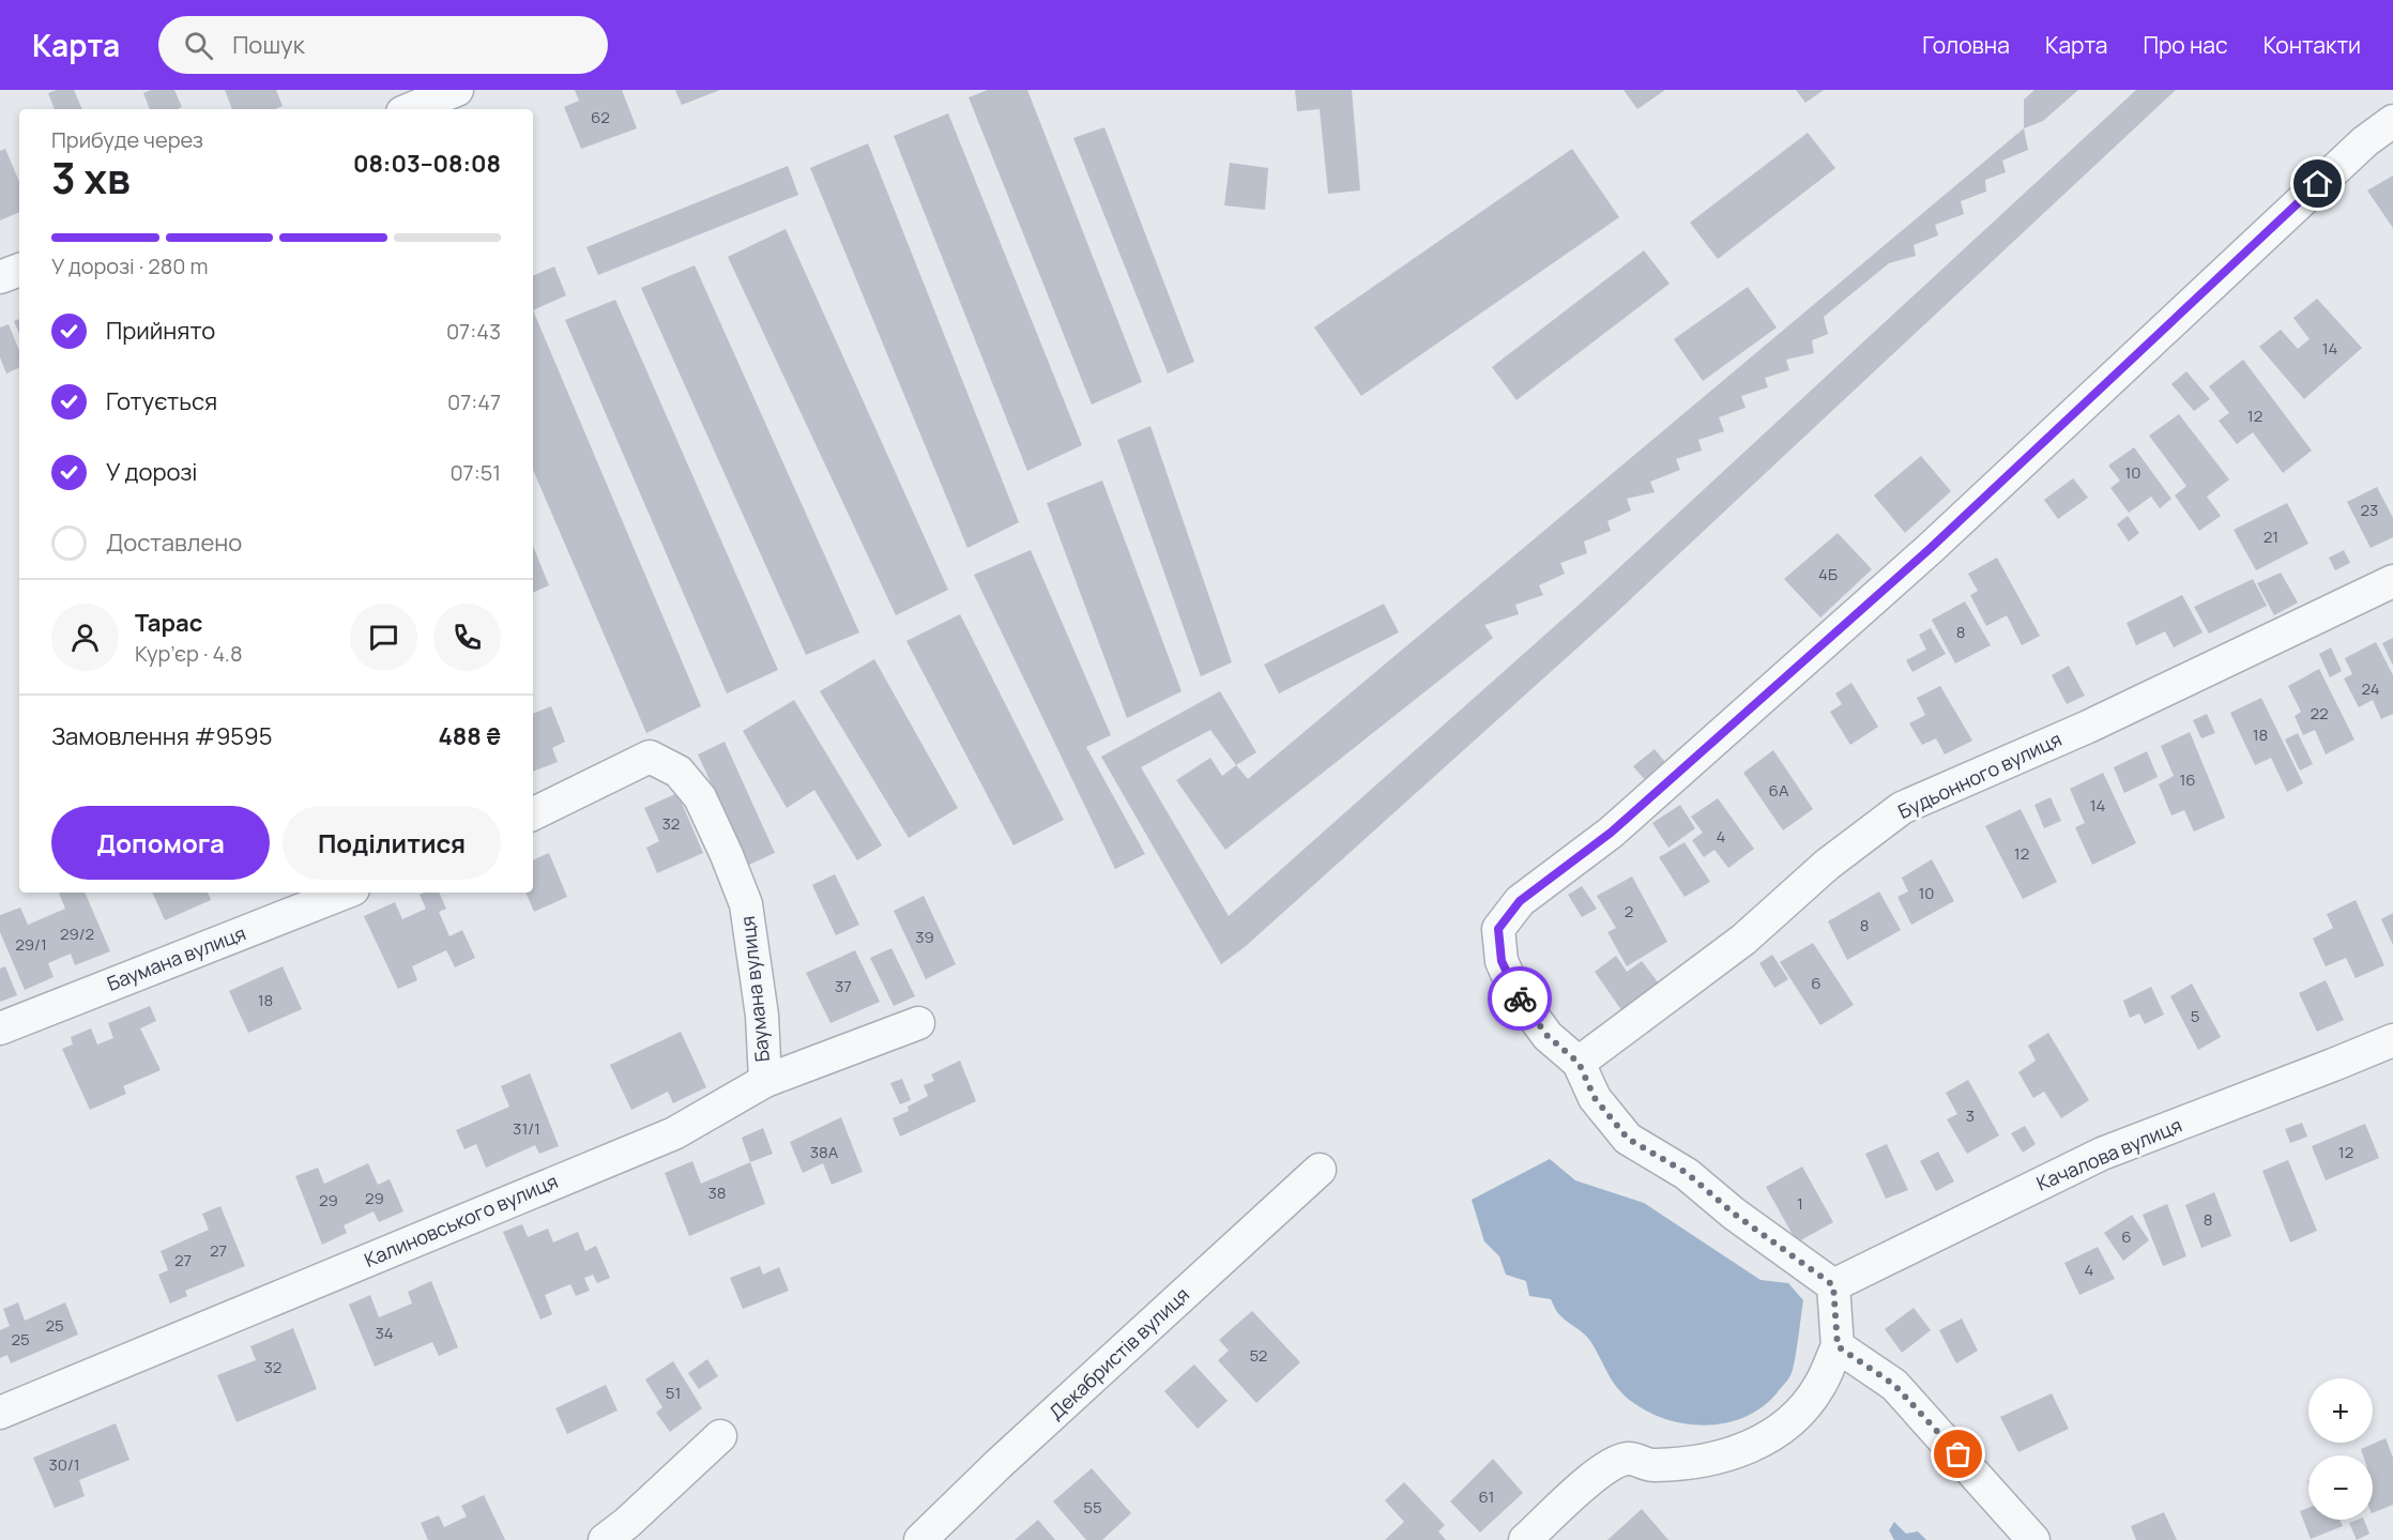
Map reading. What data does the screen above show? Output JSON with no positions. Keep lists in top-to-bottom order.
{
  "streets": {
    "street": [
      "Будьонного вулиця",
      "Баумана вулиця",
      "Качалова вулиця",
      "Калиновського вулиця",
      "Декабристів вулиця"
    ]
  },
  "crossings": [
    ["Баумана вулиця", "Калиновського вулиця"]
  ],
  "house_numbers": [
    "62",
    "14",
    "12",
    "10",
    "23",
    "21",
    "4Б",
    "8",
    "24",
    "22",
    "18",
    "16",
    "6А",
    "14",
    "32",
    "4",
    "12",
    "10",
    "2",
    "8",
    "29/2",
    "39",
    "29/1",
    "6",
    "37",
    "18",
    "5",
    "3",
    "31/1",
    "38А",
    "12",
    "38",
    "29",
    "29",
    "1",
    "8",
    "6",
    "27",
    "27",
    "4",
    "25",
    "34",
    "25",
    "52",
    "32",
    "51",
    "30/1",
    "61",
    "55"
  ],
  "page": {
    "header": "Карта",
    "search": "Пошук",
    "nav": [
      "Головна",
      "Карта",
      "Про нас",
      "Контакти"
    ],
    "heading": ["3 хв", "Прибуде через", "08:03–08:08"],
    "panel": [
      "Тарас",
      "Кур’єр · 4.8",
      "Замовлення #9595",
      "488 ₴"
    ],
    "bar": "У дорозі · 280 m",
    "list": [
      ["Прийнято", "07:43"],
      ["Готується", "07:47"],
      ["У дорозі", "07:51"],
      "Доставлено"
    ],
    "buttons": ["Допомога", "Поділитися"],
    "map_buttons": ["+", "−"]
  }
}
